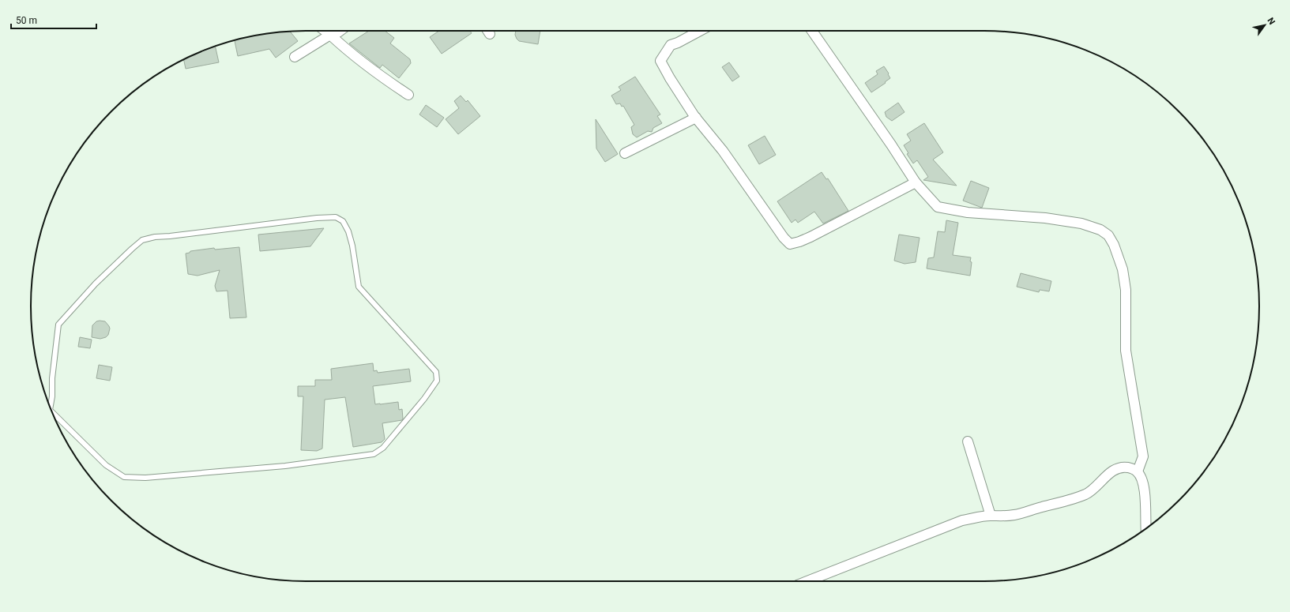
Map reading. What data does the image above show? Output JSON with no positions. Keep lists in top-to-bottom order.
{
  "scale_bar": "50 m",
  "north": "top right"
}
